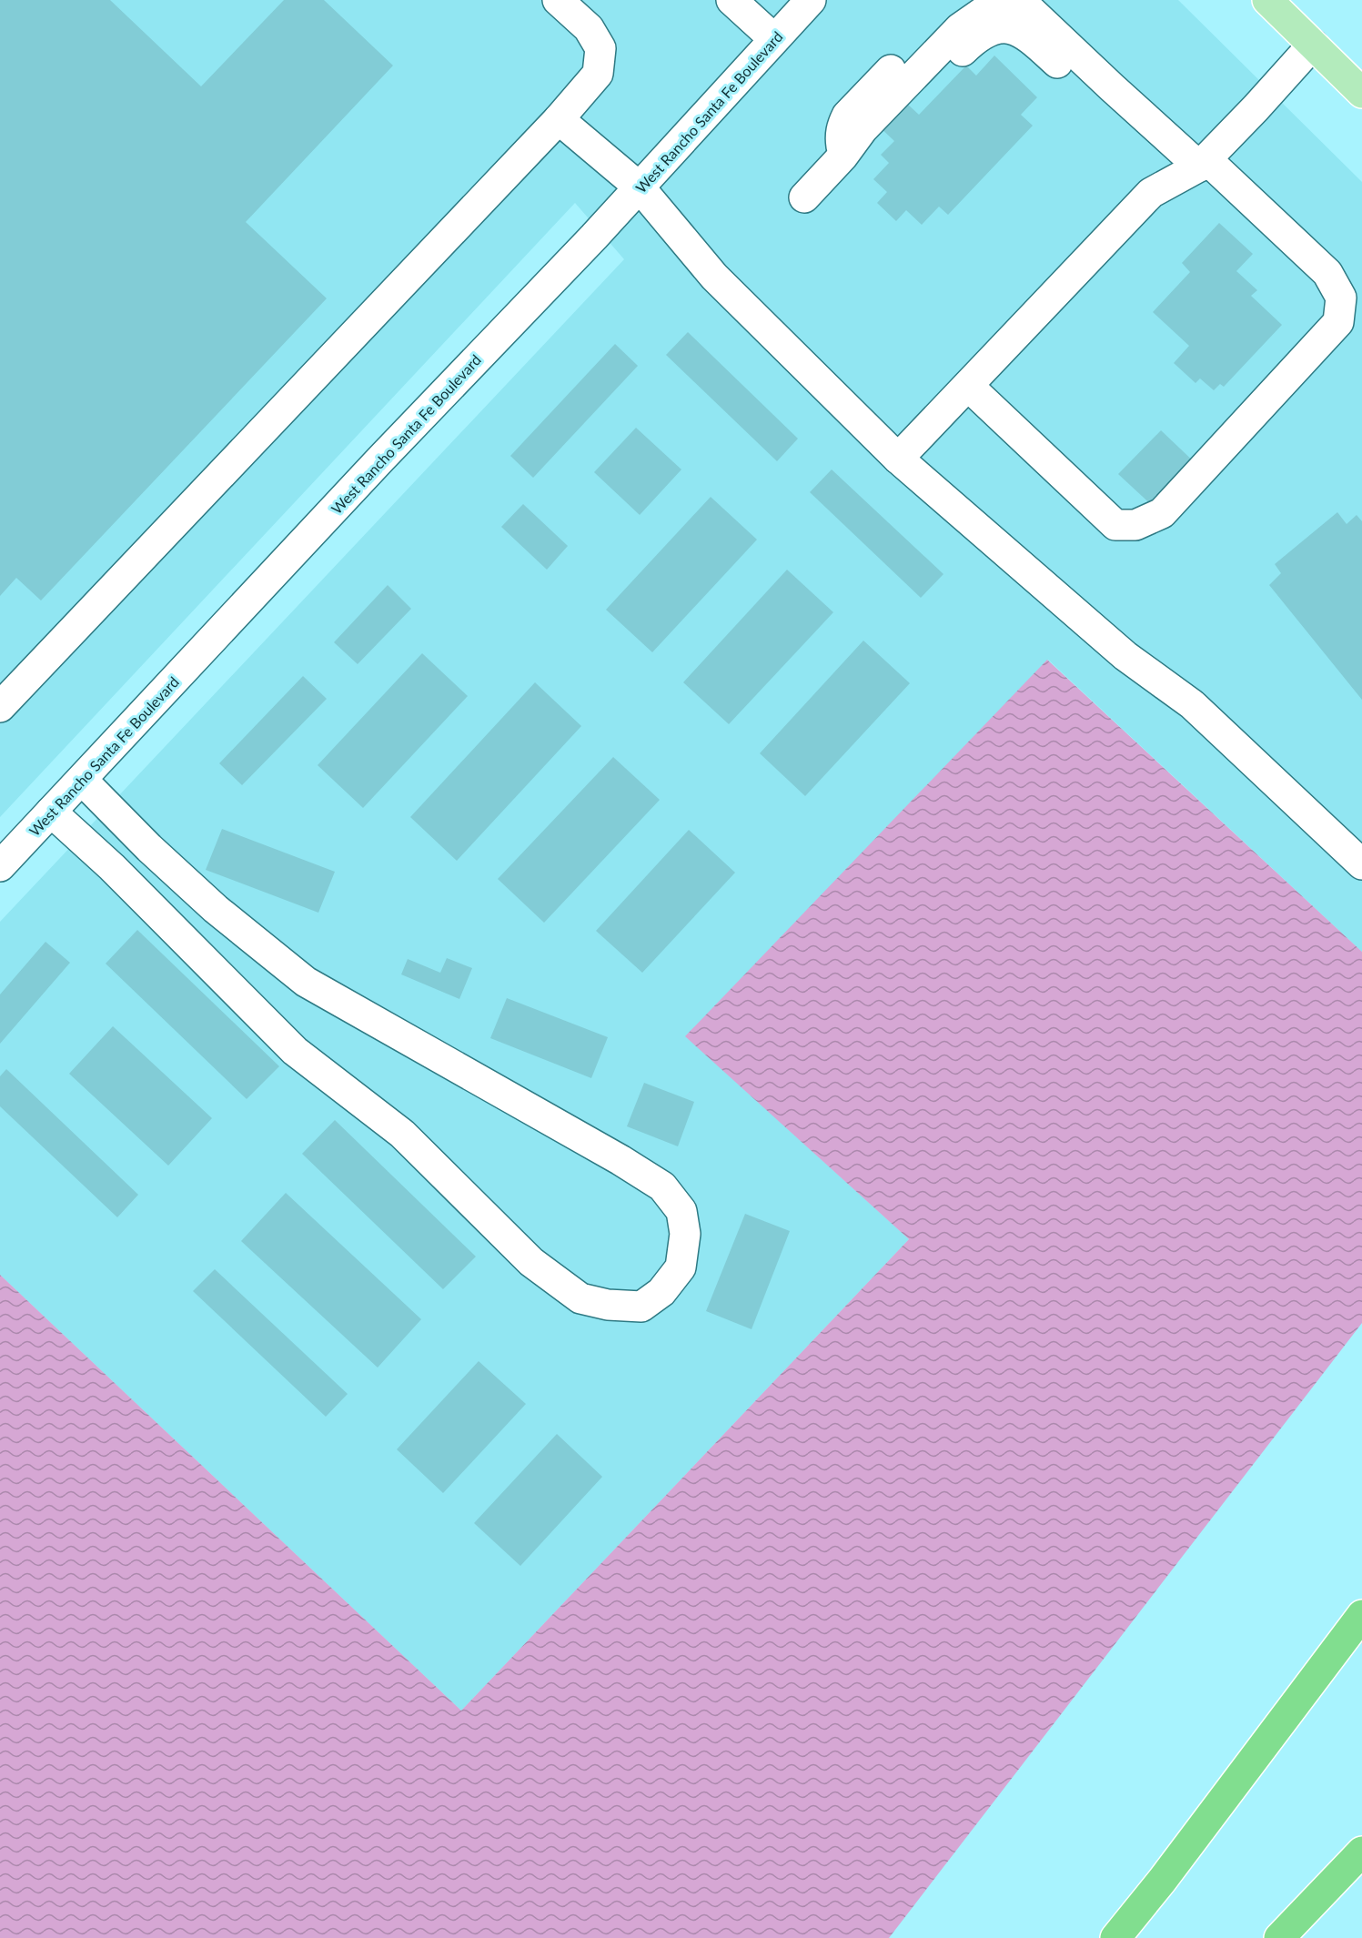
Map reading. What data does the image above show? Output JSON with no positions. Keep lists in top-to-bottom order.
{
  "streets": {
    "street": ["West Rancho Santa Fe Boulevard"]
  }
}
